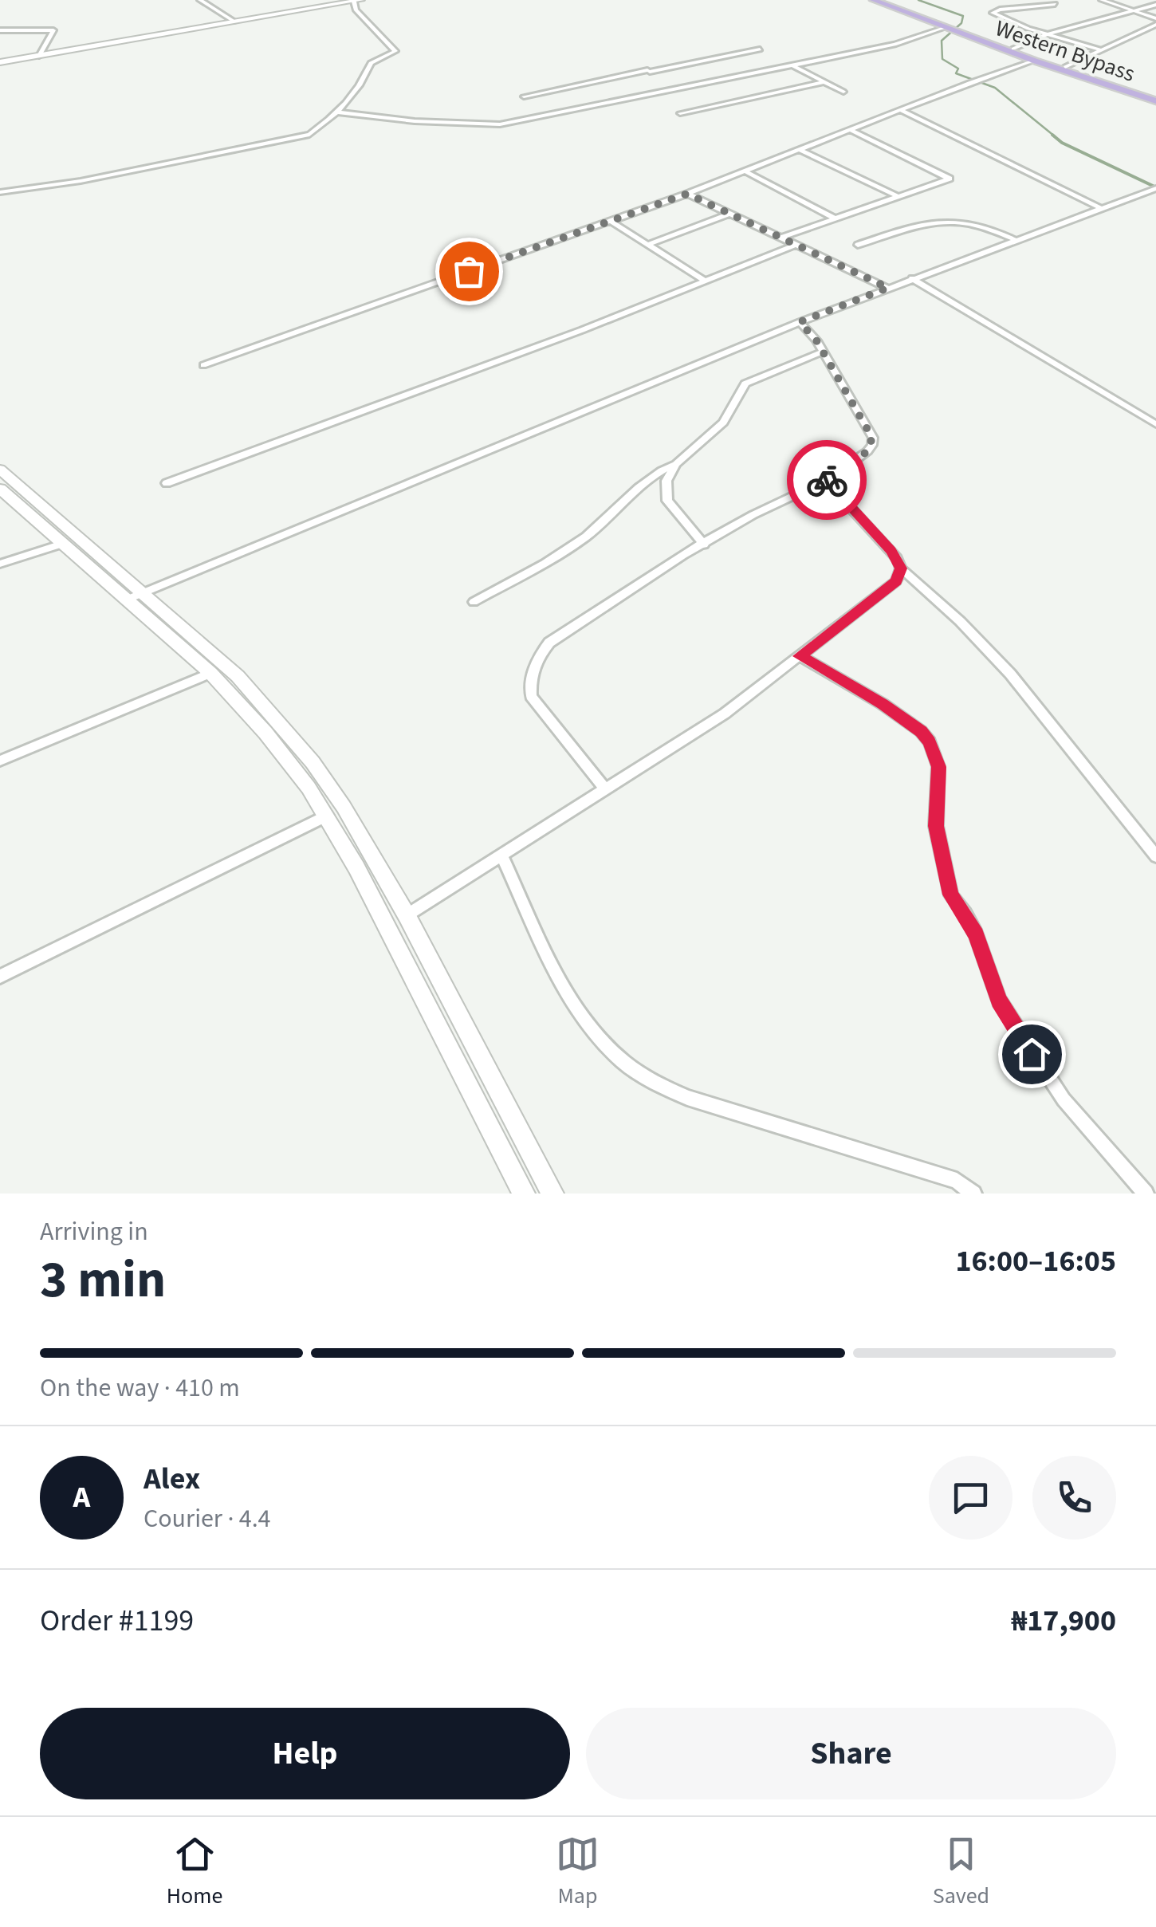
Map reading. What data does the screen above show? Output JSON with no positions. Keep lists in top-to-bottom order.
{
  "streets": {
    "main road": ["Western Bypass"]
  },
  "page": {
    "heading": ["3 min", "Arriving in", "16:00–16:05"],
    "panel": [
      "Alex",
      "Courier · 4.4",
      "Order #1199",
      "₦17,900"
    ],
    "bar": "On the way · 410 m",
    "round": "A",
    "buttons": ["Help", "Share"],
    "tabs": ["Home", "Map", "Saved"]
  }
}
